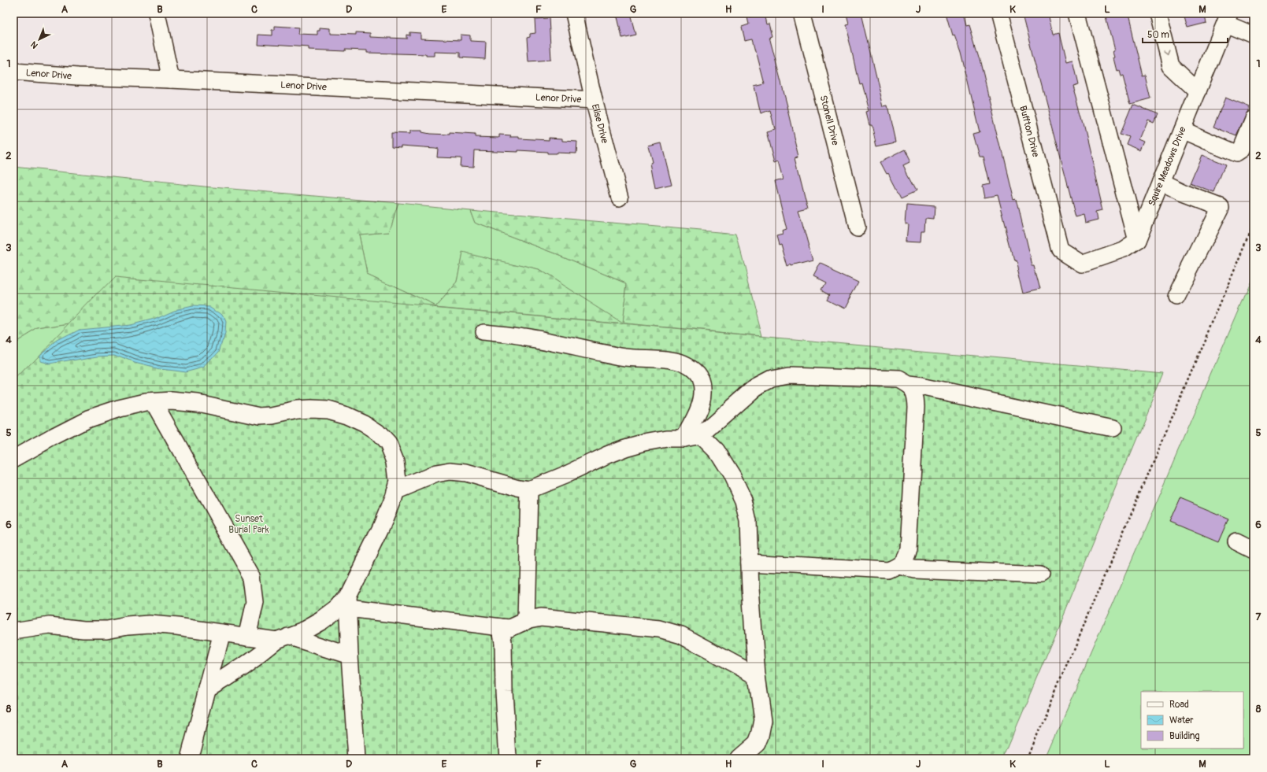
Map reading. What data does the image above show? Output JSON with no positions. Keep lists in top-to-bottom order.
{
  "streets": {
    "street": [
      "Lenor Drive",
      "Stonell Drive",
      "Elise Drive",
      "Buffton Drive",
      "Squire Meadows Drive"
    ]
  },
  "crossings": [
    ["Lenor Drive", "Elise Drive"],
    ["Buffton Drive", "Squire Meadows Drive"]
  ],
  "parks": ["Sunset Burial Park"],
  "legend": ["Road", "Water", "Building"],
  "scale_bar": "50 m",
  "north": "bottom left",
  "grid": {
    "columns": [
      "A",
      "B",
      "C",
      "D",
      "E",
      "F",
      "G",
      "H",
      "I",
      "J",
      "K",
      "L",
      "M"
    ],
    "rows": [
      "1",
      "2",
      "3",
      "4",
      "5",
      "6",
      "7",
      "8"
    ]
  }
}
